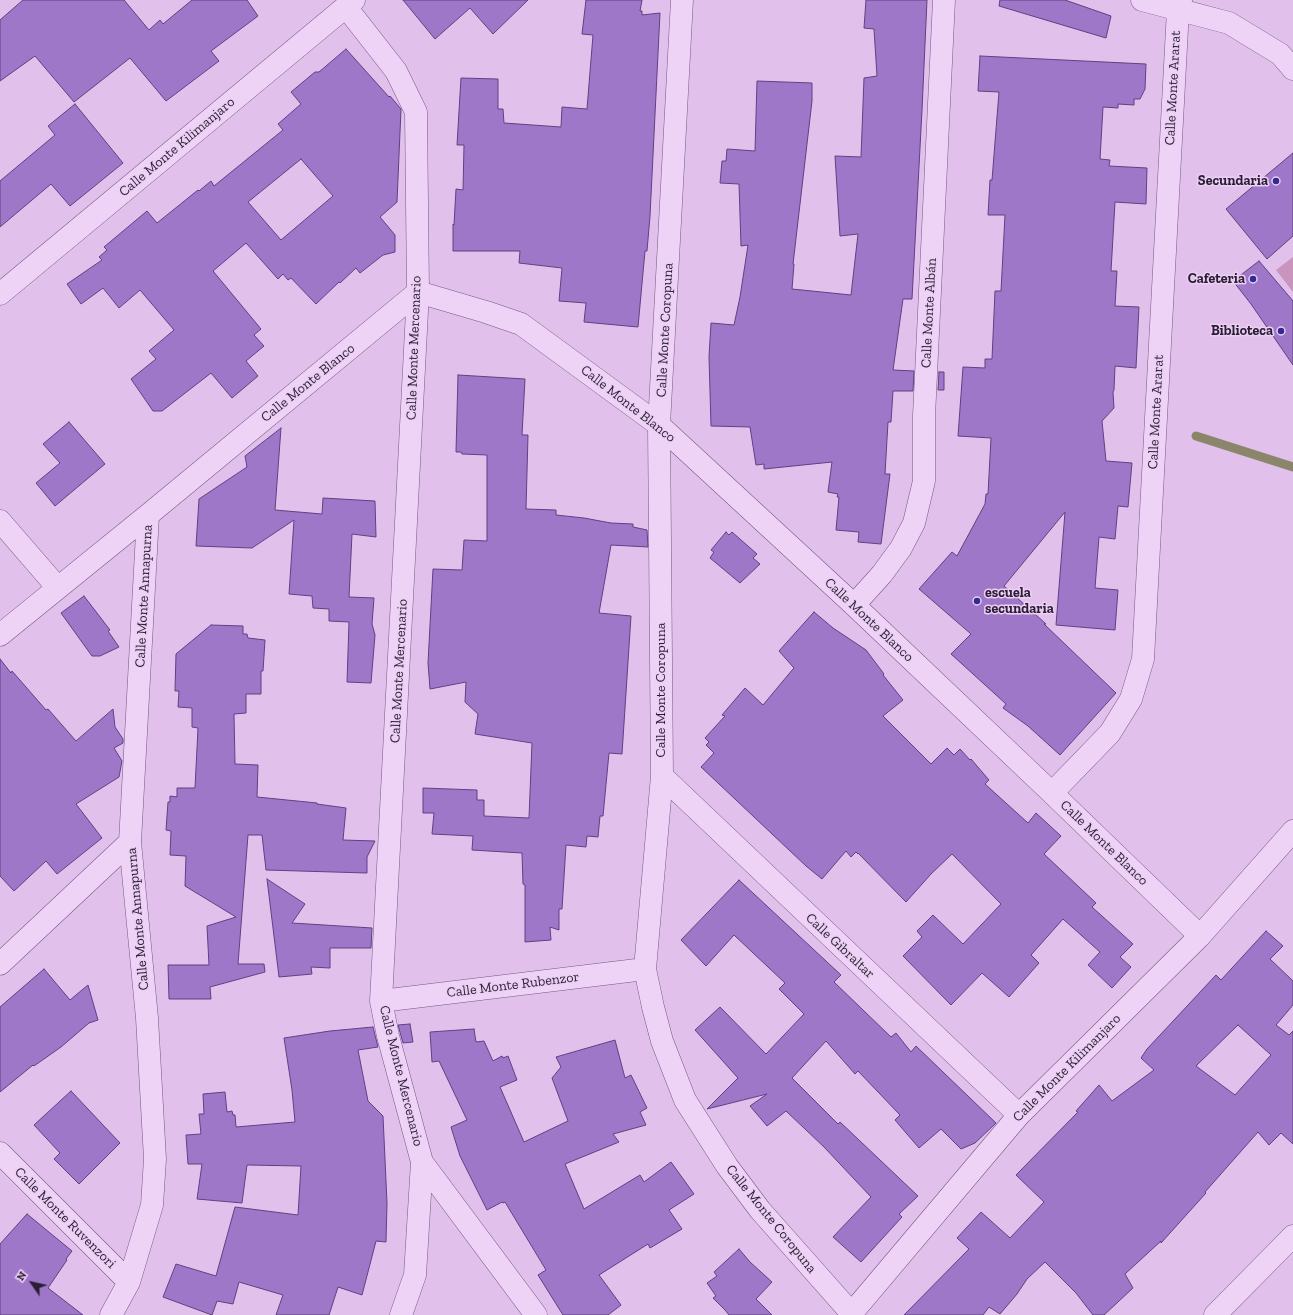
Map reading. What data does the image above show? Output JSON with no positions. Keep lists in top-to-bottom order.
{
  "streets": {
    "street": [
      "Calle Monte Ararat",
      "Calle Monte Kilimanjaro",
      "Calle Monte Albán",
      "Calle Monte Coropuna",
      "Calle Monte Mercenario",
      "Calle Monte Blanco",
      "Calle Monte Annapurna",
      "Calle Gibraltar",
      "Calle Monte Rubenzor",
      "Calle Monte Ruvenzori"
    ]
  },
  "crossings": [
    ["Calle Monte Ararat", "Calle Monte Blanco"],
    ["Calle Monte Kilimanjaro", "Calle Monte Coropuna"],
    ["Calle Monte Kilimanjaro", "Calle Monte Mercenario"],
    ["Calle Monte Kilimanjaro", "Calle Monte Blanco"],
    ["Calle Monte Kilimanjaro", "Calle Gibraltar"],
    ["Calle Monte Albán", "Calle Monte Blanco"],
    ["Calle Monte Coropuna", "Calle Monte Blanco"],
    ["Calle Monte Coropuna", "Calle Gibraltar"],
    ["Calle Monte Coropuna", "Calle Monte Rubenzor"],
    ["Calle Monte Mercenario", "Calle Monte Blanco"],
    ["Calle Monte Mercenario", "Calle Monte Rubenzor"],
    ["Calle Monte Blanco", "Calle Monte Annapurna"],
    ["Calle Monte Annapurna", "Calle Monte Ruvenzori"]
  ],
  "places": [
    "Secundaria",
    "Cafeteria",
    "Biblioteca",
    "escuela secundaria"
  ],
  "north": "top left"
}
